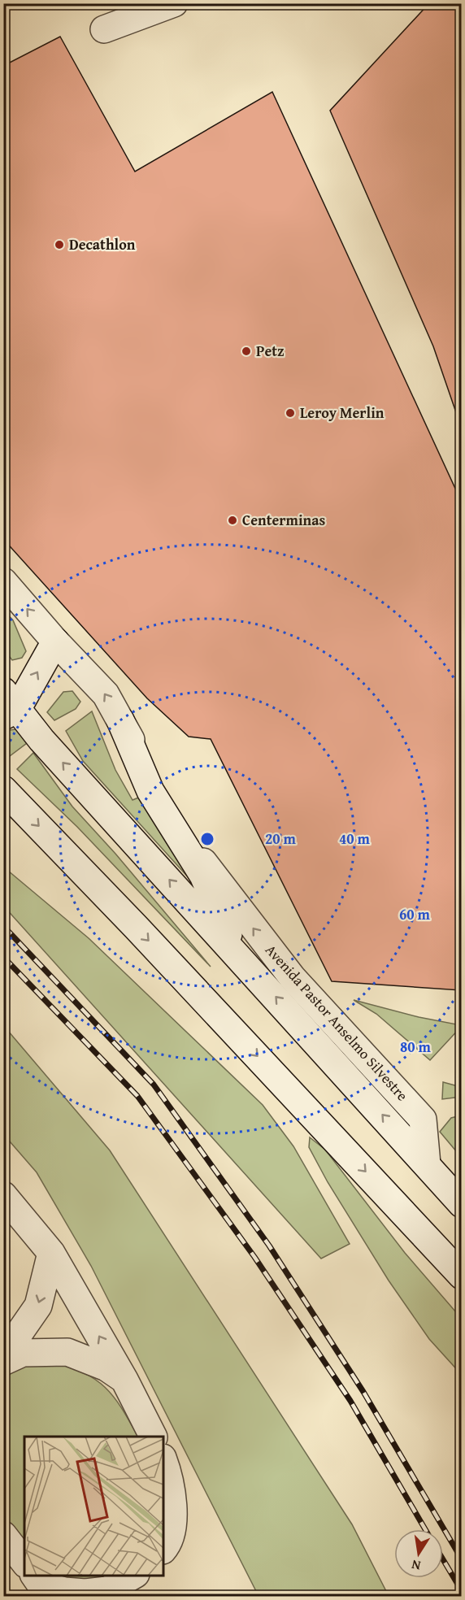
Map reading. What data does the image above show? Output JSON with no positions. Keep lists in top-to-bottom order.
{
  "streets": {
    "main road": ["Avenida Pastor Anselmo Silvestre"]
  },
  "places": [
    "Decathlon",
    "Petz",
    "Leroy Merlin",
    "Centerminas"
  ],
  "north": "bottom",
  "rings": [
    "20 m",
    "40 m",
    "60 m",
    "80 m"
  ]
}
